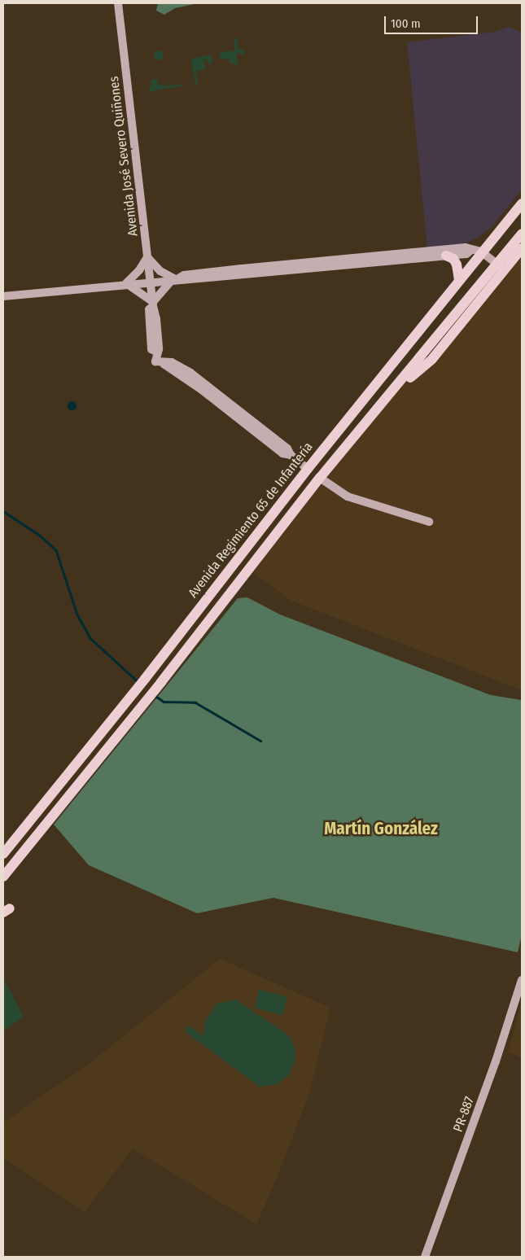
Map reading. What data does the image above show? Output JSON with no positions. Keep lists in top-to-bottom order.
{
  "streets": {
    "main road": ["Avenida Regimiento 65 de Infantería"],
    "street": ["Avenida José Severo Quiñones", "PR-887"]
  },
  "crossings": [
    ["Avenida José Severo Quiñones", "Avenida Regimiento 65 de Infantería"]
  ],
  "districts": ["Martín González"],
  "scale_bar": "100 m"
}
